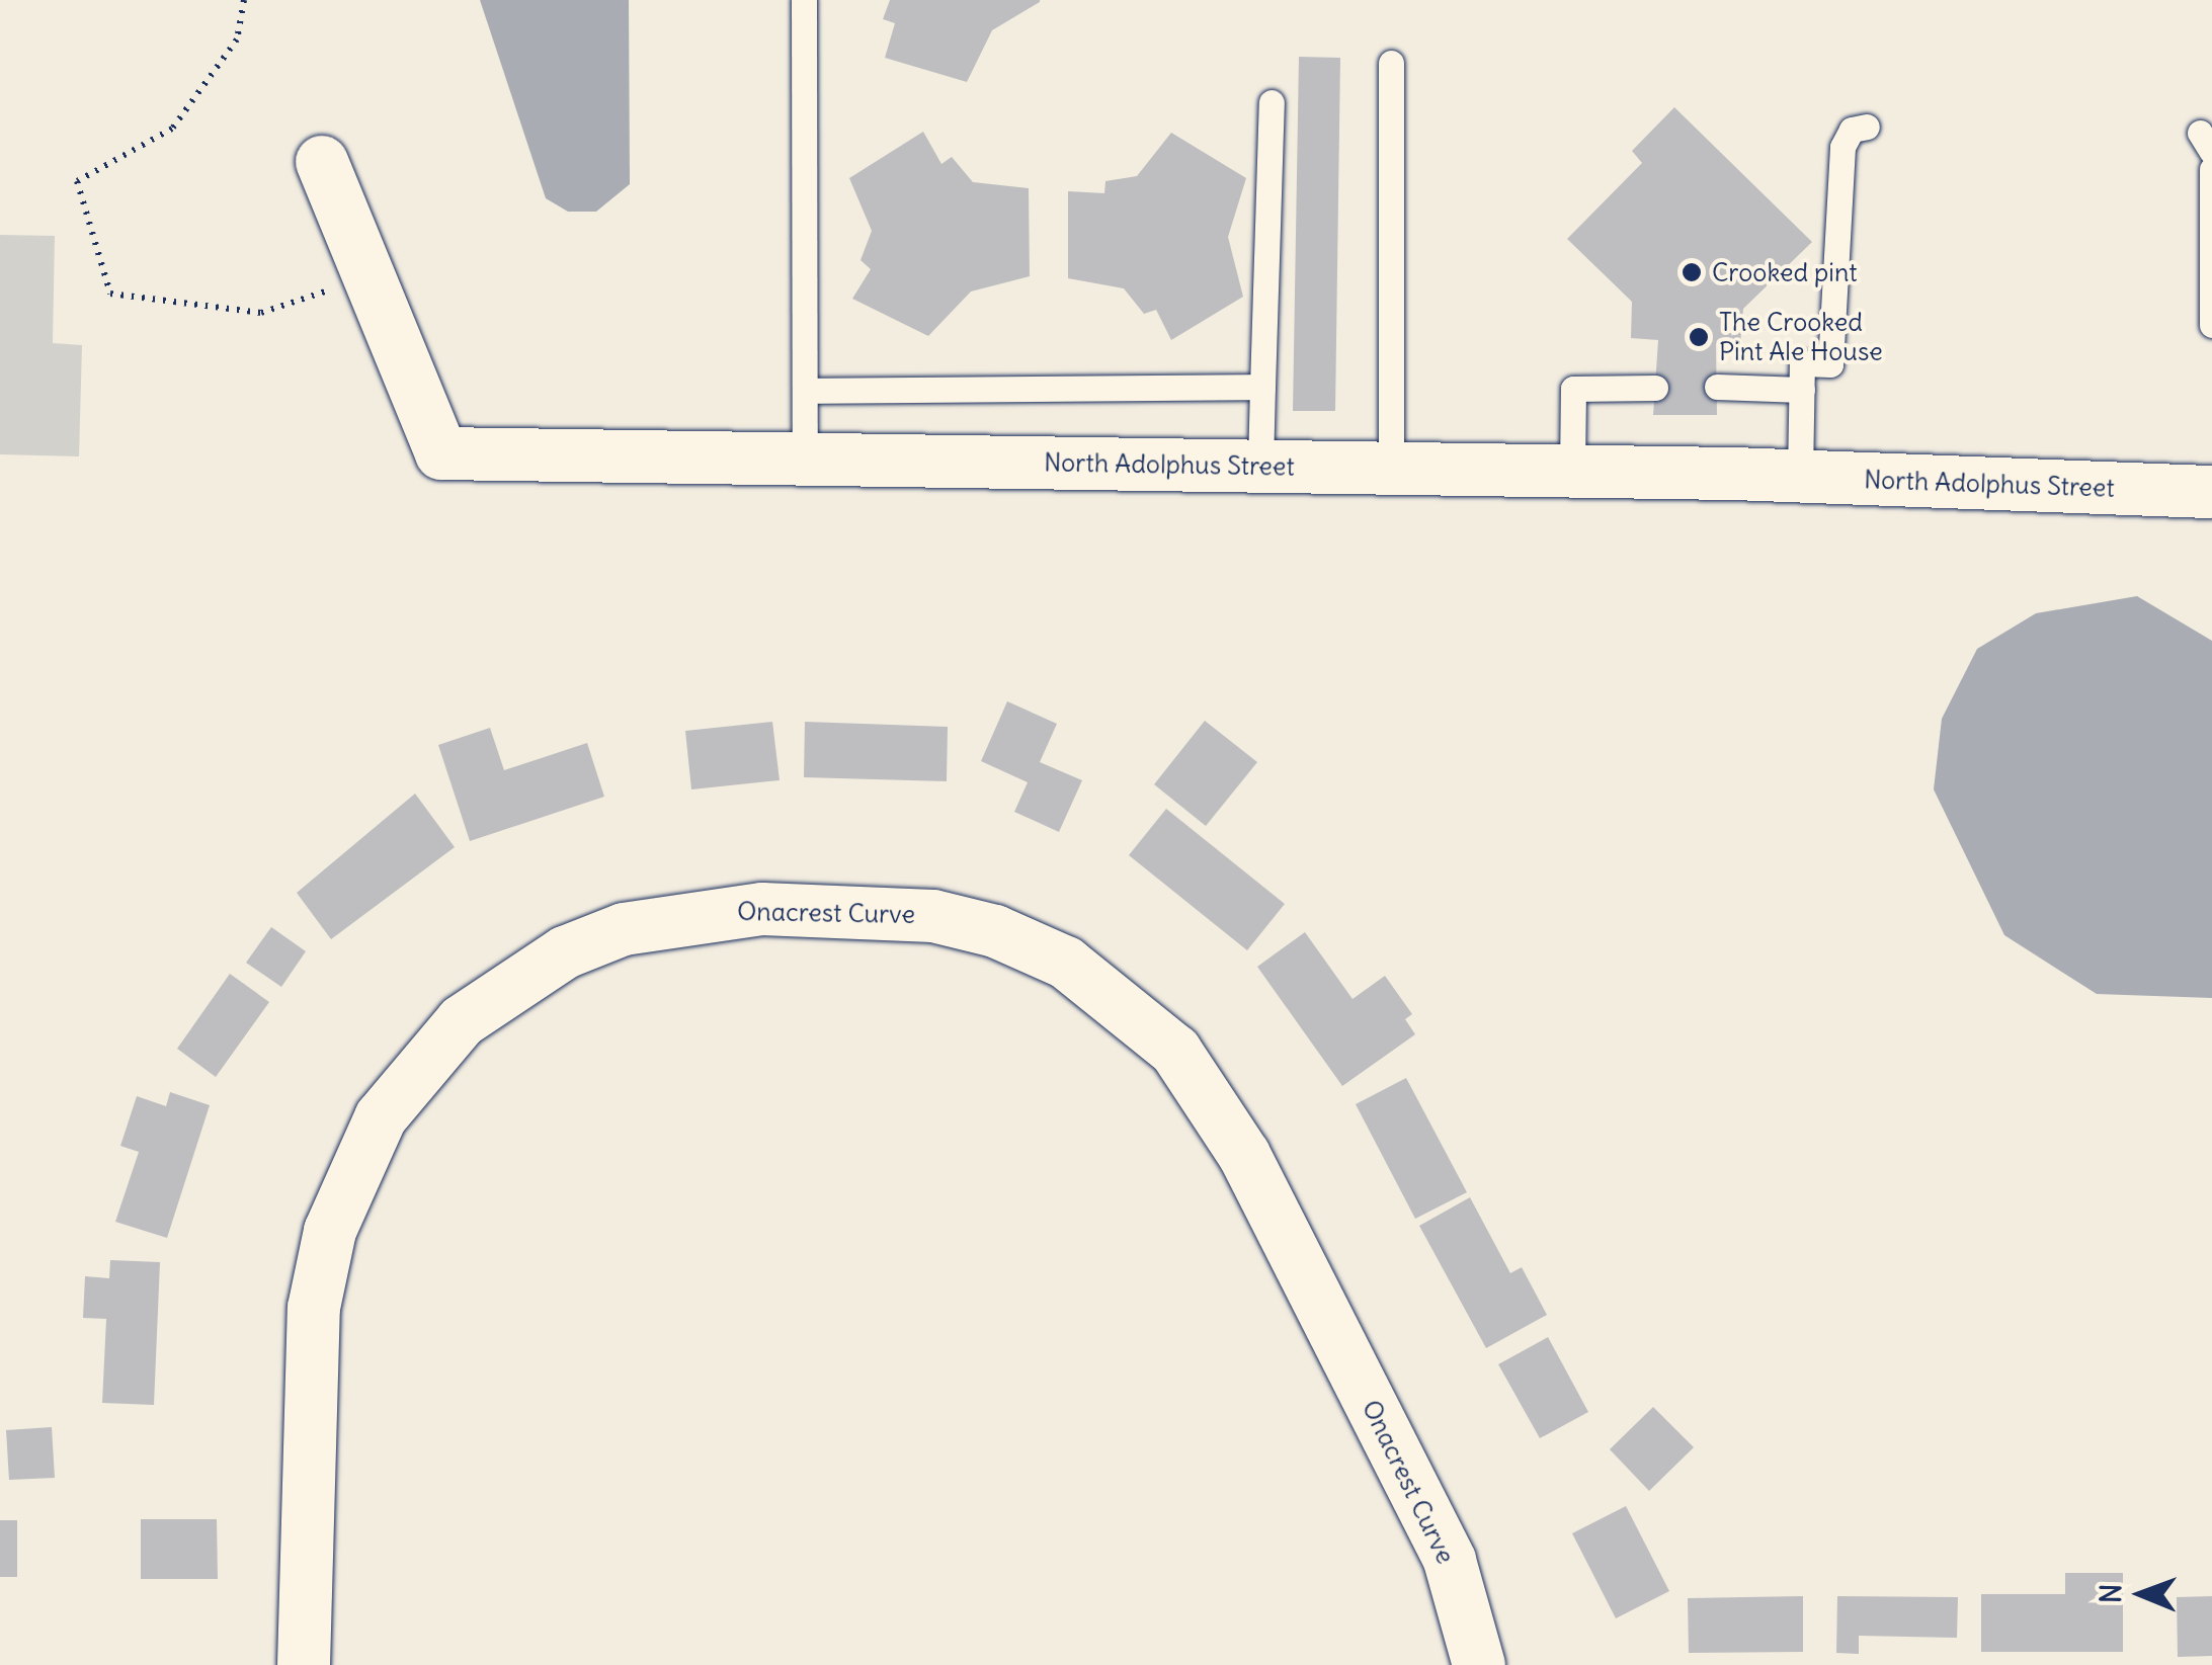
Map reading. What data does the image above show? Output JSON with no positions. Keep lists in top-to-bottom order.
{
  "streets": {
    "street": ["North Adolphus Street", "Onacrest Curve"]
  },
  "places": ["Crooked pint", "The Crooked Pint Ale House"],
  "north": "left"
}
